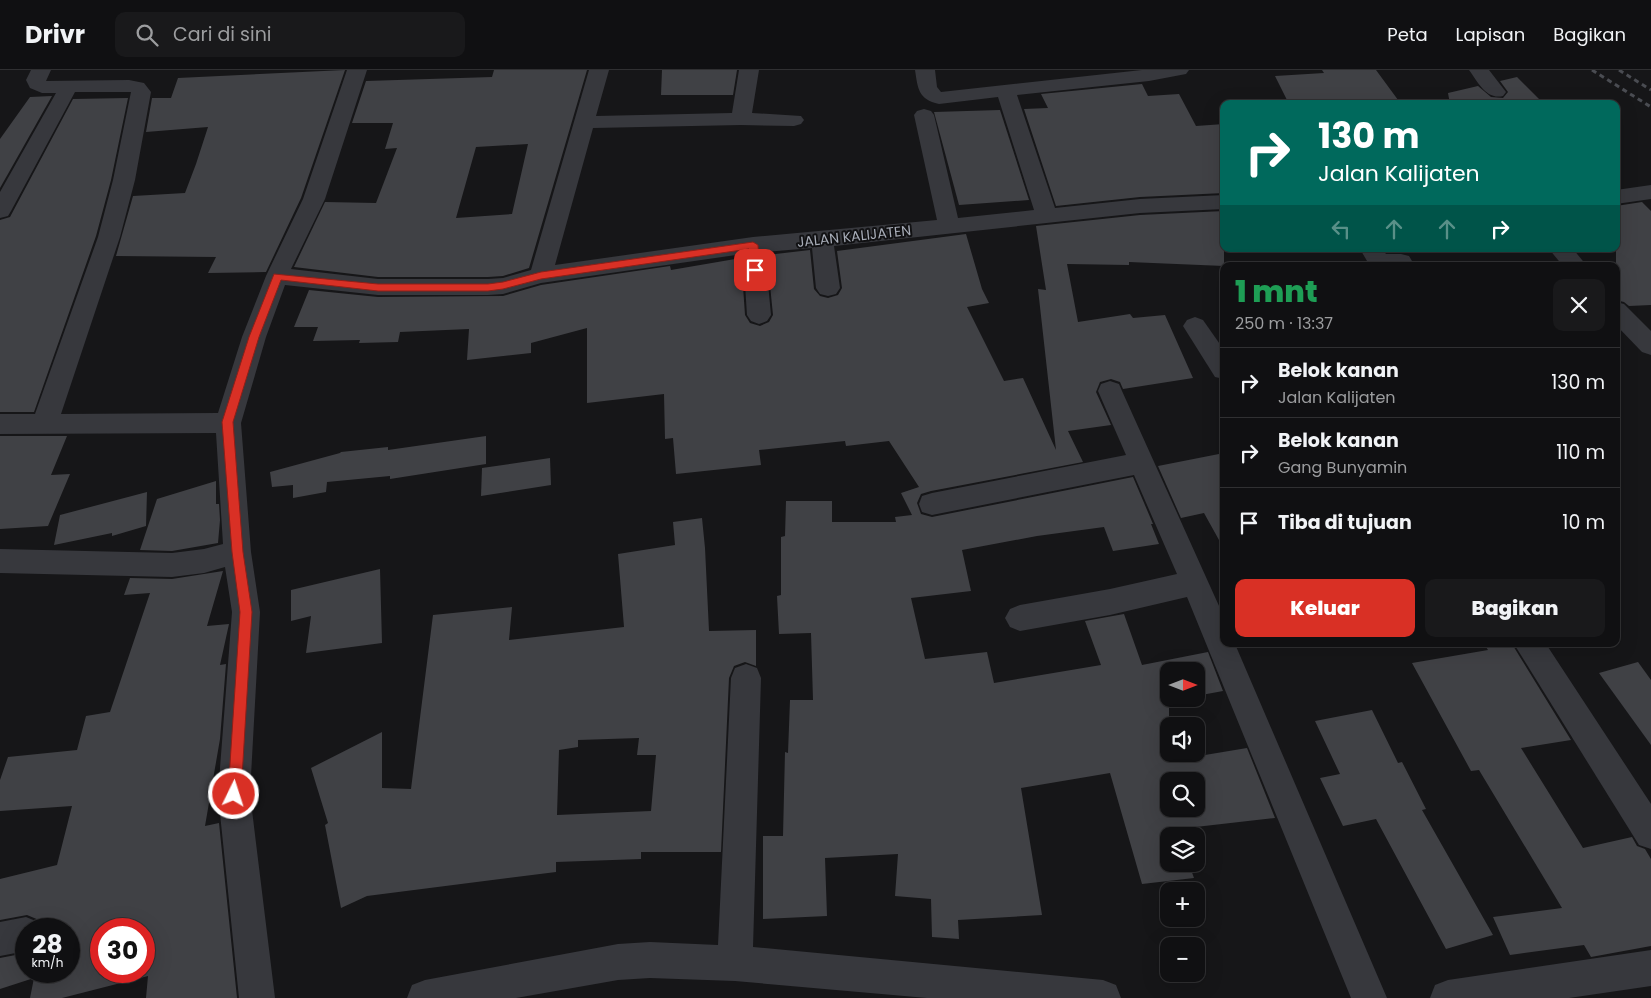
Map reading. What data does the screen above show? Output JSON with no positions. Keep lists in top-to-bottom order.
{
  "streets": {
    "street": ["JALAN KALIJATEN"]
  },
  "north": "right",
  "page": {
    "header": "Drivr",
    "search": "Cari di sini",
    "nav": ["Peta", "Lapisan", "Bagikan"],
    "turn": ["130 m", "Jalan Kalijaten"],
    "heading": ["1 mnt", "250 m · 13:37"],
    "list": [
      {
        "name": "Belok kanan",
        "note": "Jalan Kalijaten",
        "value": "130 m"
      },
      {
        "name": "Belok kanan",
        "note": "Gang Bunyamin",
        "value": "110 m"
      },
      {
        "name": "Tiba di tujuan",
        "value": "10 m"
      }
    ],
    "buttons": ["Keluar", "Bagikan"],
    "map_buttons": ["+", "−"],
    "speed": "28 km/h",
    "limit": "30"
  }
}
